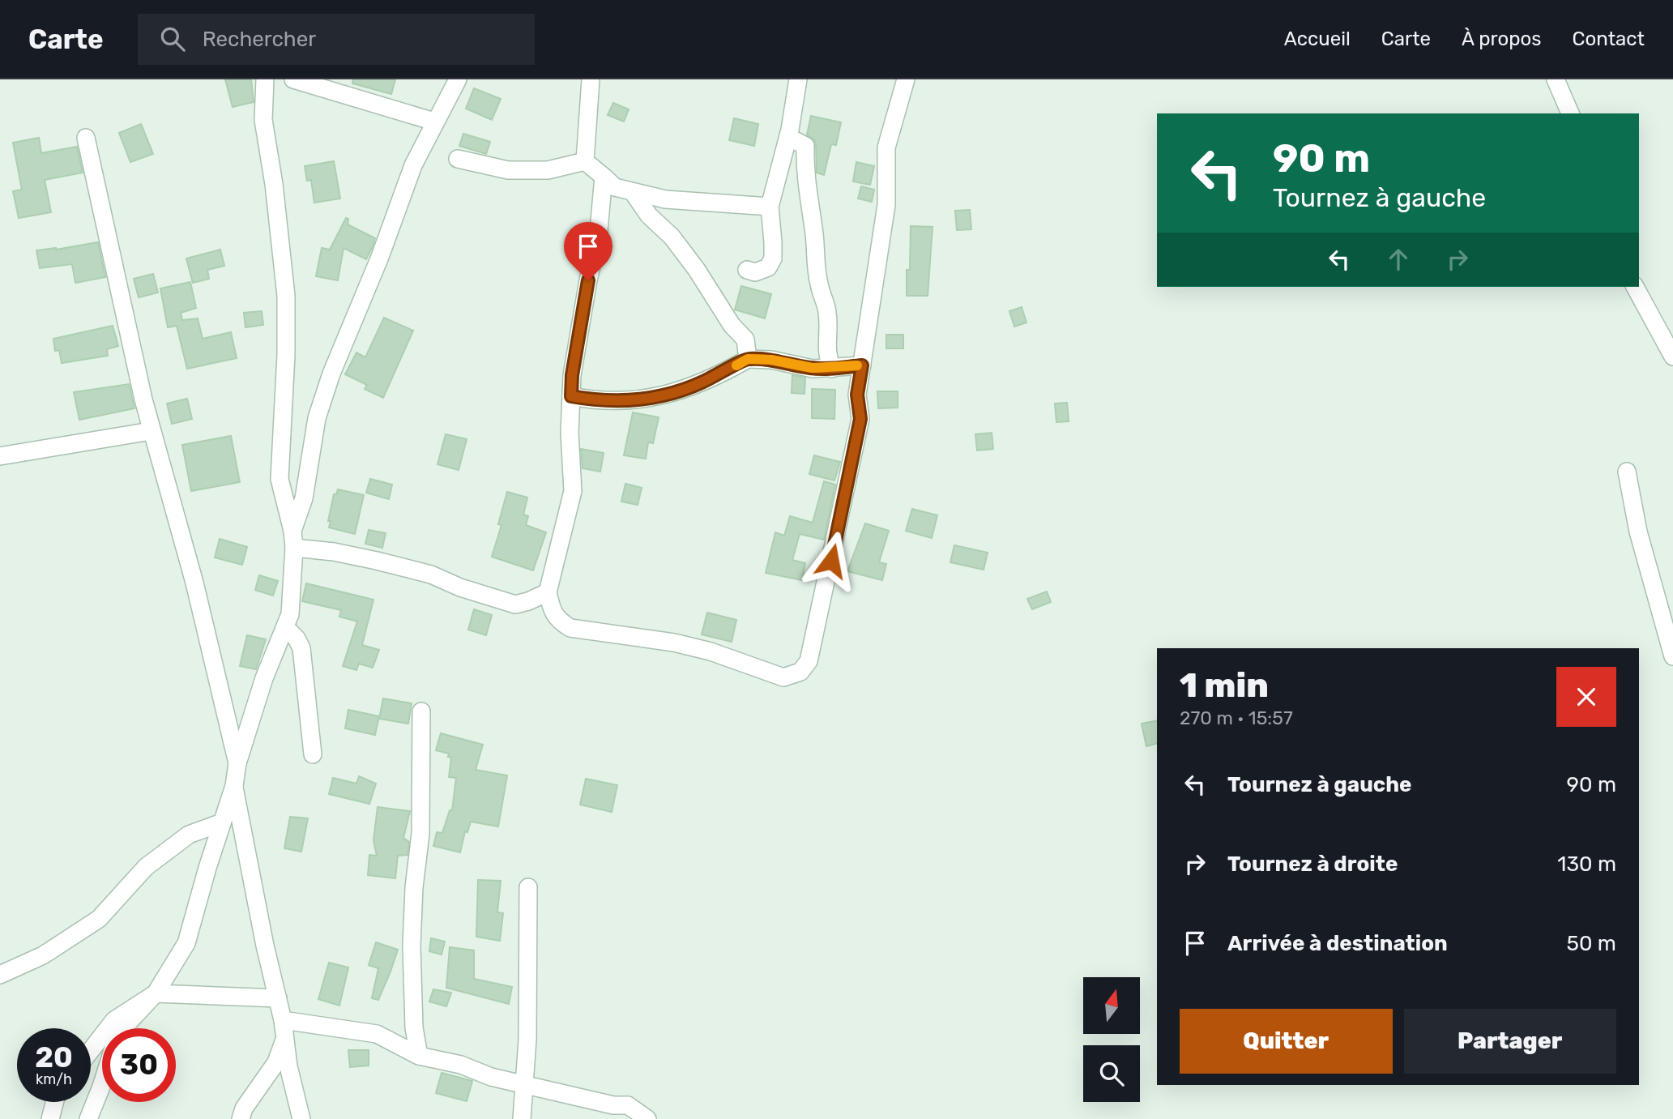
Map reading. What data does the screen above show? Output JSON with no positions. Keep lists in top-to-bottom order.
{
  "north": "top",
  "page": {
    "header": "Carte",
    "search": "Rechercher",
    "nav": [
      "Accueil",
      "Carte",
      "À propos",
      "Contact"
    ],
    "turn": ["90 m", "Tournez à gauche"],
    "heading": ["1 min", "270 m · 15:57"],
    "list": [
      {
        "name": "Tournez à gauche",
        "value": "90 m"
      },
      {
        "name": "Tournez à droite",
        "value": "130 m"
      },
      {
        "name": "Arrivée à destination",
        "value": "50 m"
      }
    ],
    "buttons": ["Quitter", "Partager"],
    "speed": "20 km/h",
    "limit": "30"
  }
}
